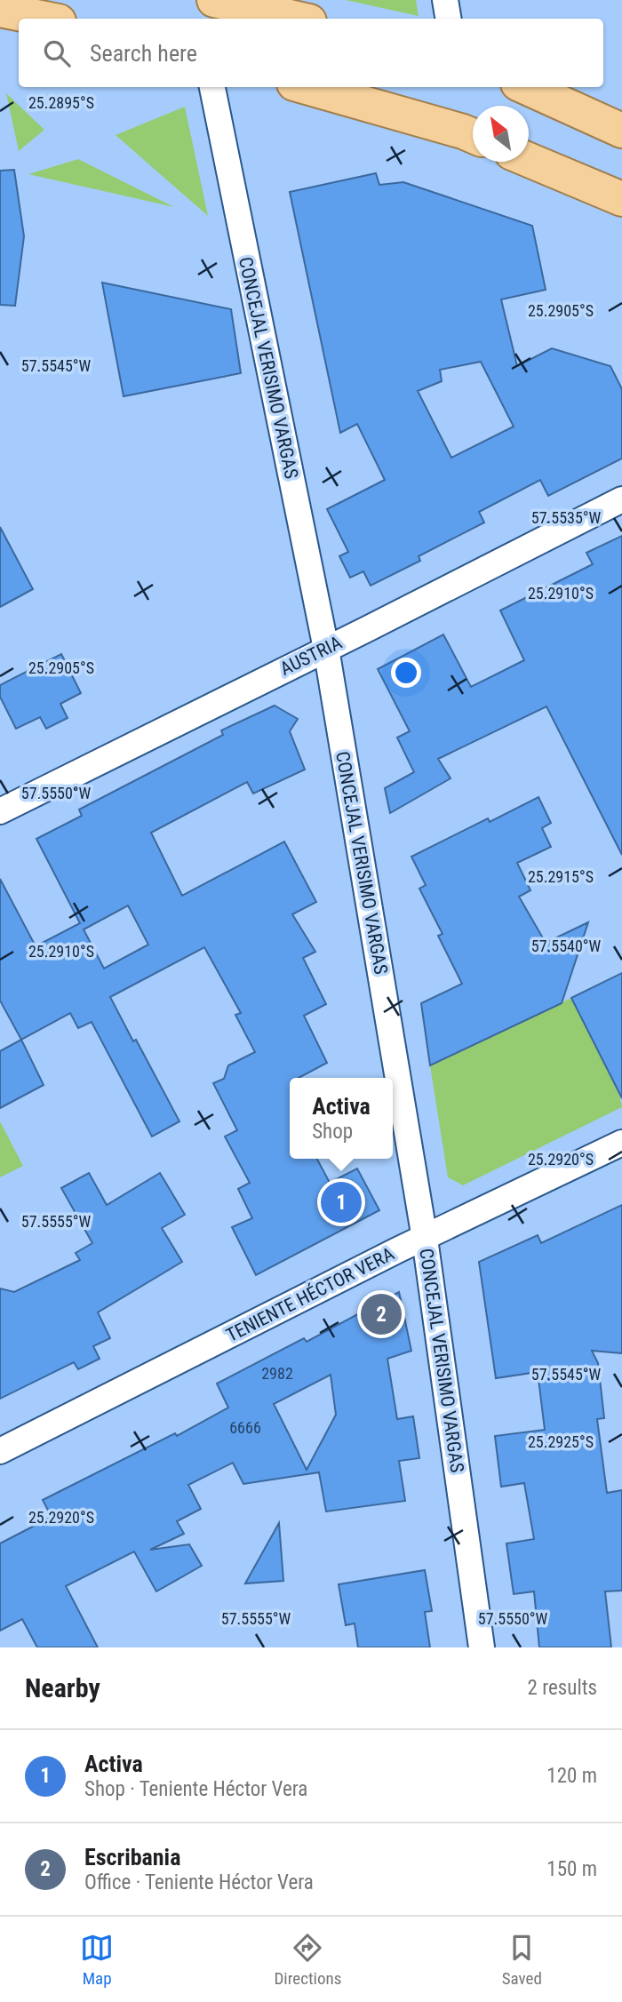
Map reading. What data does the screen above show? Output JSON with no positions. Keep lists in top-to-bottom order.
{
  "streets": {
    "street": ["CONCEJAL VERISIMO VARGAS", "AUSTRIA", "TENIENTE HÉCTOR VERA"]
  },
  "crossings": [
    ["CONCEJAL VERISIMO VARGAS", "AUSTRIA"],
    ["CONCEJAL VERISIMO VARGAS", "TENIENTE HÉCTOR VERA"]
  ],
  "house_numbers": ["2982", "6666"],
  "north": "top left",
  "page": {
    "search": "Search here",
    "popup": ["Activa", "Shop"],
    "pins": ["1", "2"],
    "heading": ["Nearby", "2 results"],
    "list": [
      {
        "mark": "1",
        "name": "Activa",
        "note": "Shop · Teniente Héctor Vera",
        "value": "120 m"
      },
      {
        "mark": "2",
        "name": "Escribania",
        "note": "Office · Teniente Héctor Vera",
        "value": "150 m"
      }
    ],
    "nav": ["Map", "Directions", "Saved"]
  },
  "coordinates": [
    "25.2895°S",
    "25.2905°S",
    "57.5545°W",
    "57.5535°W",
    "25.2910°S",
    "57.5550°W",
    "25.2915°S",
    "57.5540°W",
    "25.2920°S",
    "57.5555°W",
    "25.2925°S"
  ]
}
